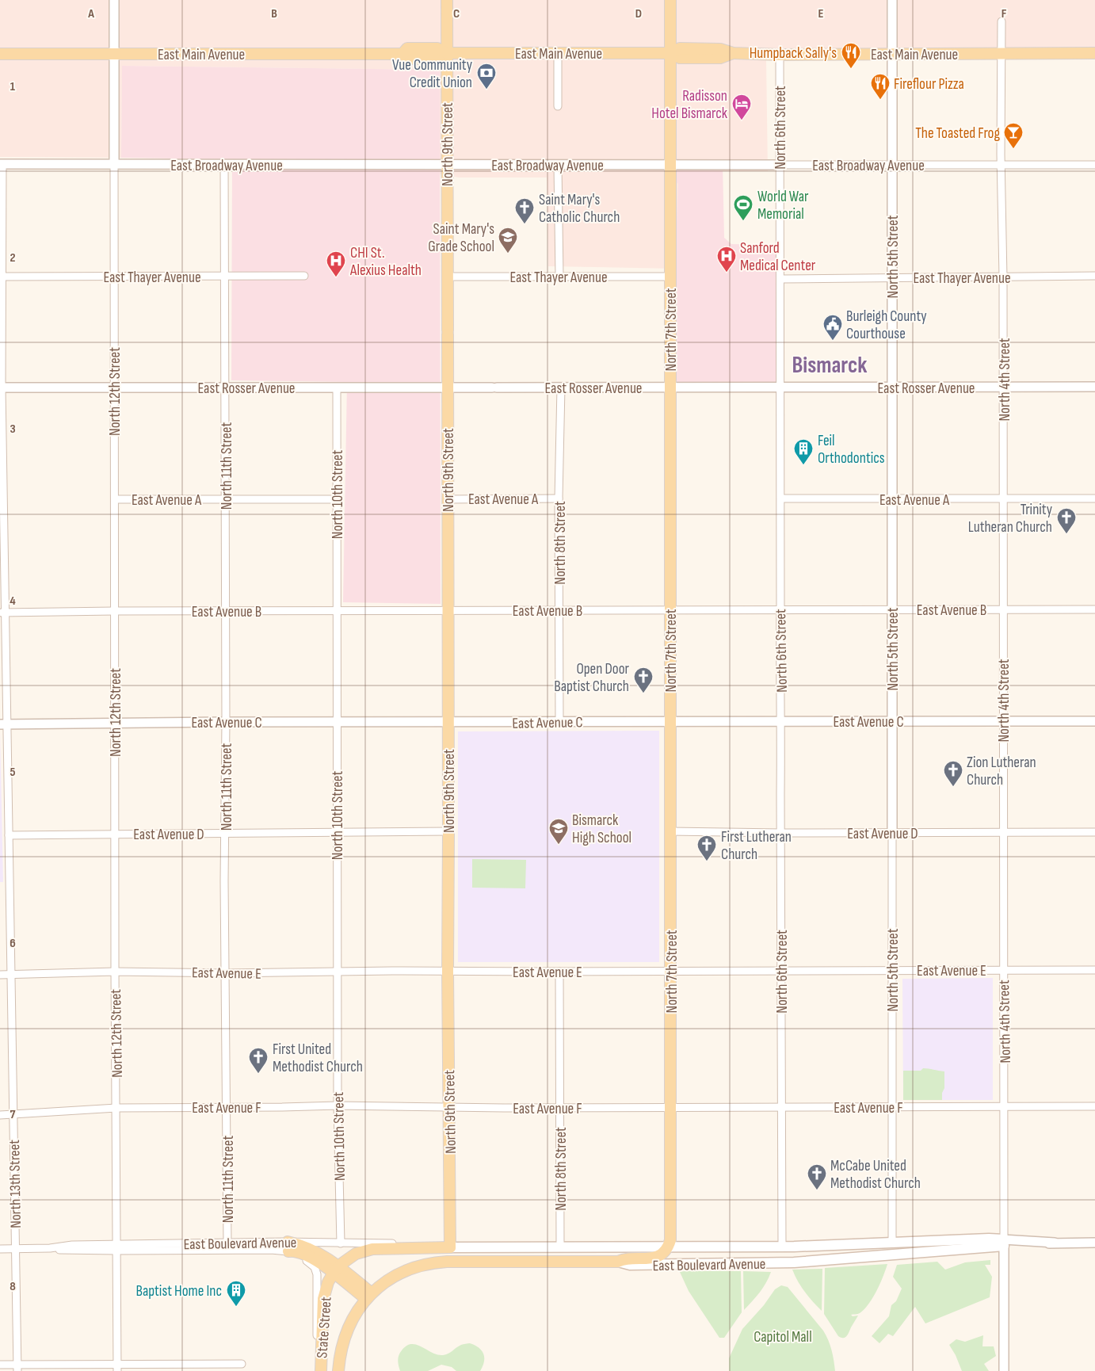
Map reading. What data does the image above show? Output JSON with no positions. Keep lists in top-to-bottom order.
{
  "streets": {
    "main road": [
      "East Main Avenue",
      "North 9th Street",
      "North 7th Street",
      "East Boulevard Avenue",
      "State Street"
    ],
    "street": [
      "North 6th Street",
      "East Broadway Avenue",
      "North 5th Street",
      "East Thayer Avenue",
      "North 4th Street",
      "East Rosser Avenue",
      "North 12th Street",
      "North 11th Street",
      "North 10th Street",
      "East Avenue A",
      "North 8th Street",
      "East Avenue B",
      "East Avenue C",
      "East Avenue D",
      "East Avenue E",
      "East Avenue F",
      "North 13th Street"
    ]
  },
  "crossings": [
    ["East Main Avenue", "North 6th Street"],
    ["East Main Avenue", "North 9th Street"],
    ["East Main Avenue", "North 5th Street"],
    ["East Main Avenue", "North 7th Street"],
    ["East Main Avenue", "North 4th Street"],
    ["East Main Avenue", "North 12th Street"],
    ["North 6th Street", "East Broadway Avenue"],
    ["North 6th Street", "East Thayer Avenue"],
    ["North 6th Street", "East Rosser Avenue"],
    ["North 6th Street", "East Avenue A"],
    ["North 6th Street", "East Avenue B"],
    ["North 6th Street", "East Avenue C"],
    ["North 6th Street", "East Avenue D"],
    ["North 6th Street", "East Avenue E"],
    ["North 6th Street", "East Avenue F"],
    ["North 6th Street", "East Boulevard Avenue"],
    ["North 9th Street", "East Broadway Avenue"],
    ["North 9th Street", "East Thayer Avenue"],
    ["North 9th Street", "East Rosser Avenue"],
    ["North 9th Street", "East Avenue A"],
    ["North 9th Street", "East Avenue B"],
    ["North 9th Street", "East Avenue C"],
    ["North 9th Street", "East Avenue D"],
    ["North 9th Street", "East Avenue E"],
    ["North 9th Street", "East Avenue F"],
    ["North 9th Street", "East Boulevard Avenue"],
    ["East Broadway Avenue", "North 5th Street"],
    ["East Broadway Avenue", "North 7th Street"],
    ["East Broadway Avenue", "North 4th Street"],
    ["East Broadway Avenue", "North 12th Street"],
    ["East Broadway Avenue", "North 11th Street"],
    ["East Broadway Avenue", "North 13th Street"],
    ["North 5th Street", "East Thayer Avenue"],
    ["North 5th Street", "East Rosser Avenue"],
    ["North 5th Street", "East Avenue A"],
    ["North 5th Street", "East Avenue B"],
    ["North 5th Street", "East Avenue C"],
    ["North 5th Street", "East Avenue D"],
    ["North 5th Street", "East Avenue E"],
    ["North 5th Street", "East Avenue F"],
    ["North 5th Street", "East Boulevard Avenue"],
    ["East Thayer Avenue", "North 7th Street"],
    ["East Thayer Avenue", "North 4th Street"],
    ["East Thayer Avenue", "North 12th Street"],
    ["East Thayer Avenue", "North 11th Street"],
    ["East Thayer Avenue", "North 13th Street"],
    ["North 7th Street", "East Rosser Avenue"],
    ["North 7th Street", "East Avenue B"],
    ["North 7th Street", "East Avenue C"],
    ["North 7th Street", "East Avenue D"],
    ["North 7th Street", "East Avenue E"],
    ["North 7th Street", "East Avenue F"],
    ["North 7th Street", "East Boulevard Avenue"],
    ["North 4th Street", "East Rosser Avenue"],
    ["North 4th Street", "East Avenue A"],
    ["North 4th Street", "East Avenue B"],
    ["North 4th Street", "East Avenue C"],
    ["North 4th Street", "East Avenue D"],
    ["North 4th Street", "East Avenue E"],
    ["North 4th Street", "East Avenue F"],
    ["North 4th Street", "East Boulevard Avenue"],
    ["East Rosser Avenue", "North 12th Street"],
    ["East Rosser Avenue", "North 11th Street"],
    ["East Rosser Avenue", "North 10th Street"],
    ["East Rosser Avenue", "North 8th Street"],
    ["East Rosser Avenue", "North 13th Street"],
    ["North 12th Street", "East Avenue A"],
    ["North 12th Street", "East Avenue B"],
    ["North 12th Street", "East Avenue C"],
    ["North 12th Street", "East Avenue D"],
    ["North 12th Street", "East Avenue E"],
    ["North 12th Street", "East Avenue F"],
    ["North 12th Street", "East Boulevard Avenue"],
    ["North 11th Street", "East Avenue A"],
    ["North 11th Street", "East Avenue B"],
    ["North 11th Street", "East Avenue C"],
    ["North 11th Street", "East Avenue D"],
    ["North 11th Street", "East Avenue E"],
    ["North 11th Street", "East Avenue F"],
    ["North 11th Street", "East Boulevard Avenue"],
    ["North 10th Street", "East Avenue A"],
    ["North 10th Street", "East Avenue B"],
    ["North 10th Street", "East Avenue C"],
    ["North 10th Street", "East Avenue D"],
    ["North 10th Street", "East Avenue E"],
    ["North 10th Street", "East Avenue F"],
    ["North 10th Street", "East Boulevard Avenue"],
    ["East Avenue A", "North 8th Street"],
    ["North 8th Street", "East Avenue B"],
    ["North 8th Street", "East Avenue C"],
    ["North 8th Street", "East Avenue E"],
    ["North 8th Street", "East Avenue F"],
    ["North 8th Street", "East Boulevard Avenue"],
    ["East Avenue B", "North 13th Street"],
    ["East Avenue C", "North 13th Street"],
    ["East Avenue D", "North 13th Street"],
    ["East Avenue E", "North 13th Street"],
    ["East Avenue F", "North 13th Street"],
    ["North 13th Street", "East Boulevard Avenue"],
    ["East Boulevard Avenue", "State Street"]
  ],
  "districts": ["Bismarck"],
  "parks": ["Capitol Mall"],
  "places": {
    "restaurant": ["Humpback Sally's", "Fireflour Pizza"],
    "bank": ["Vue Community Credit Union"],
    "hotel": ["Radisson Hotel Bismarck"],
    "bar": ["The Toasted Frog"],
    "sports": ["World War Memorial"],
    "church": [
      "Saint Mary's Catholic Church",
      "Trinity Lutheran Church",
      "Open Door Baptist Church",
      "Zion Lutheran Church",
      "First Lutheran Church",
      "First United Methodist Church",
      "McCabe United Methodist Church"
    ],
    "school or university": ["Saint Mary's Grade School", "Bismarck High School"],
    "hospital": ["Sanford Medical Center", "CHI St. Alexius Health"],
    "public building": ["Burleigh County Courthouse"],
    "building": ["Feil Orthodontics", "Baptist Home Inc"]
  },
  "grid": {
    "columns": [
      "A",
      "B",
      "C",
      "D",
      "E",
      "F"
    ],
    "rows": [
      "1",
      "2",
      "3",
      "4",
      "5",
      "6",
      "7",
      "8"
    ]
  }
}
